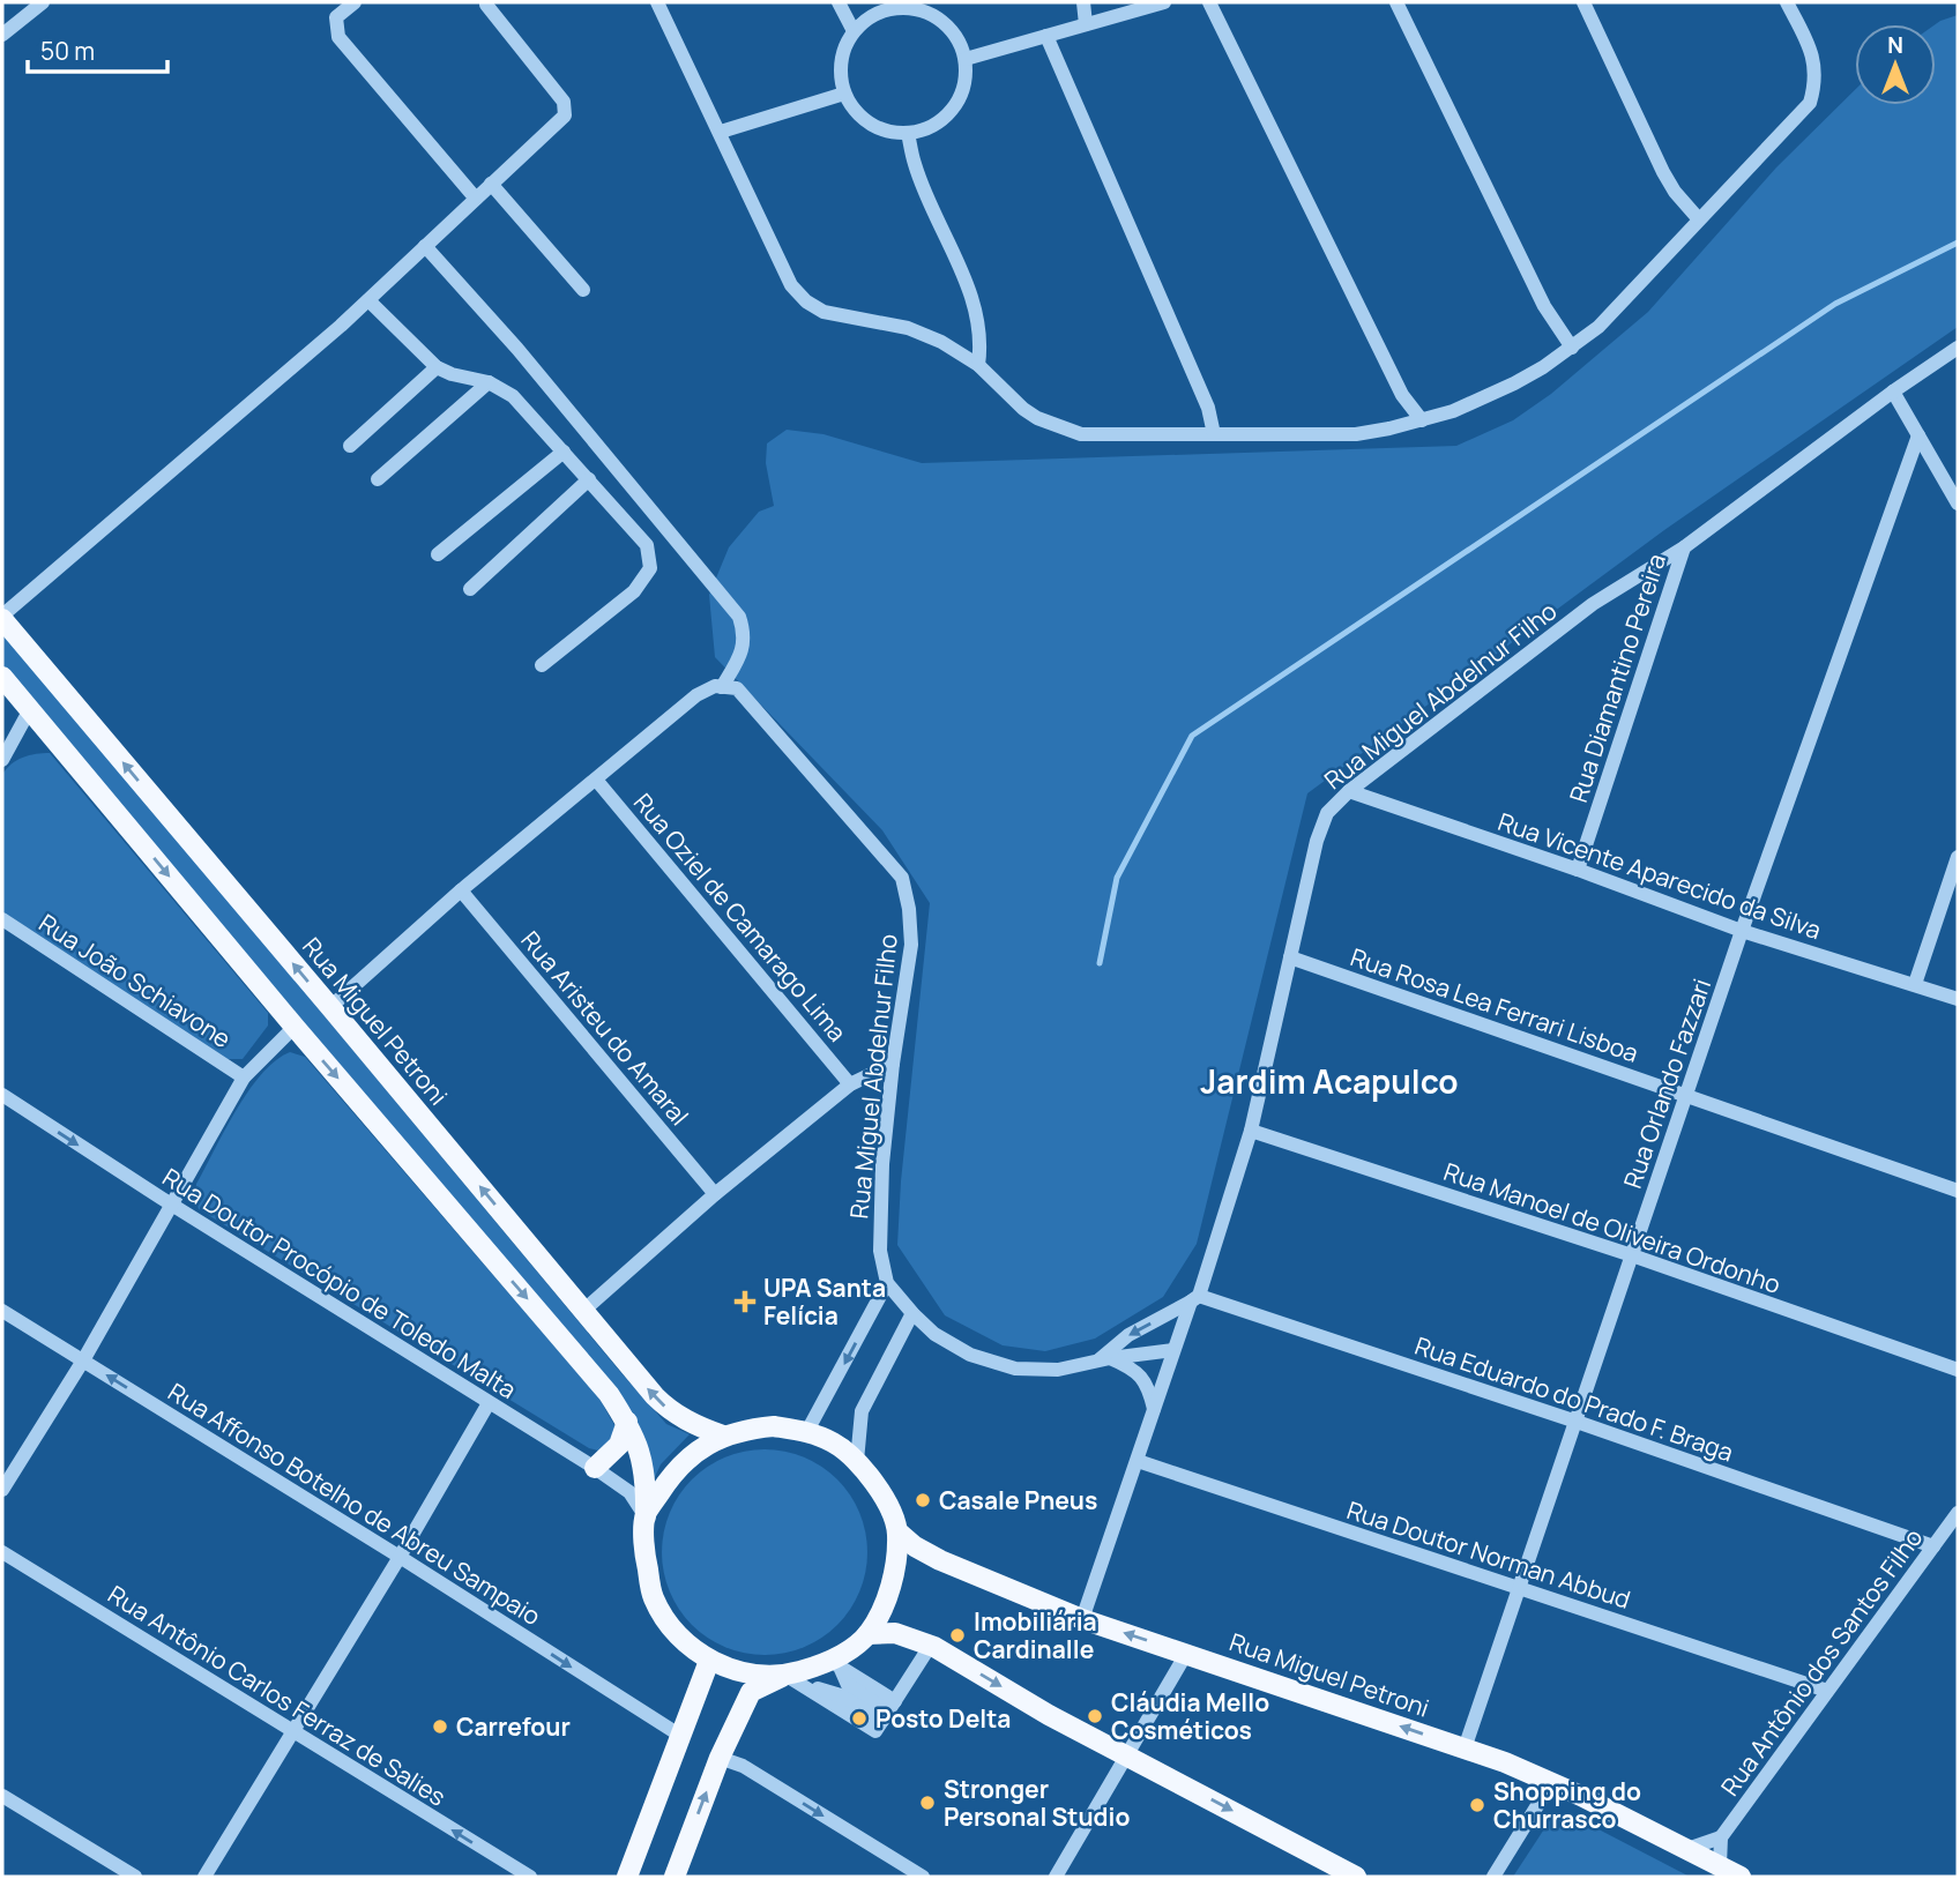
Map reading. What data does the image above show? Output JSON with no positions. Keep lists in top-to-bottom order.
{
  "streets": {
    "main road": ["Rua Miguel Petroni"],
    "street": [
      "Rua Diamantino Pereira",
      "Rua Miguel Abdelnur Filho",
      "Rua Vicente Aparecido da Silva",
      "Rua Oziel de Camarago Lima",
      "Rua João Schiavone",
      "Rua Rosa Lea Ferrari Lisboa",
      "Rua Aristeu do Amaral",
      "Rua Orlando Fazzari",
      "Rua Manoel de Oliveira Ordonho",
      "Rua Doutor Procópio de Toledo Malta",
      "Rua Eduardo do Prado F. Braga",
      "Rua Affonso Botelho de Abreu Sampaio",
      "Rua Doutor Norman Abbud",
      "Rua Antônio dos Santos Filho",
      "Rua Antônio Carlos Ferraz de Salies"
    ]
  },
  "crossings": [
    ["Rua Diamantino Pereira", "Rua Miguel Abdelnur Filho"],
    ["Rua Diamantino Pereira", "Rua Vicente Aparecido da Silva"],
    ["Rua Miguel Abdelnur Filho", "Rua Vicente Aparecido da Silva"],
    ["Rua Miguel Abdelnur Filho", "Rua Rosa Lea Ferrari Lisboa"],
    ["Rua Miguel Abdelnur Filho", "Rua Miguel Petroni"],
    ["Rua Miguel Abdelnur Filho", "Rua Manoel de Oliveira Ordonho"],
    ["Rua Miguel Abdelnur Filho", "Rua Eduardo do Prado F. Braga"],
    ["Rua Miguel Abdelnur Filho", "Rua Doutor Norman Abbud"],
    ["Rua Vicente Aparecido da Silva", "Rua Orlando Fazzari"],
    ["Rua Rosa Lea Ferrari Lisboa", "Rua Orlando Fazzari"],
    ["Rua Miguel Petroni", "Rua Orlando Fazzari"],
    ["Rua Miguel Petroni", "Rua Doutor Procópio de Toledo Malta"],
    ["Rua Orlando Fazzari", "Rua Manoel de Oliveira Ordonho"],
    ["Rua Orlando Fazzari", "Rua Eduardo do Prado F. Braga"],
    ["Rua Orlando Fazzari", "Rua Doutor Norman Abbud"],
    ["Rua Eduardo do Prado F. Braga", "Rua Antônio dos Santos Filho"],
    ["Rua Doutor Norman Abbud", "Rua Antônio dos Santos Filho"]
  ],
  "one_way": ["Rua Antônio Carlos Ferraz de Salies"],
  "districts": ["Jardim Acapulco"],
  "places": {
    "health": ["UPA Santa Felícia"],
    "other": [
      "Casale Pneus",
      "Imobiliária Cardinalle",
      "Cláudia Mello Cosméticos",
      "Posto Delta",
      "Carrefour",
      "Stronger Personal Studio",
      "Shopping do Churrasco"
    ]
  },
  "scale_bar": "50 m",
  "north": "top"
}
